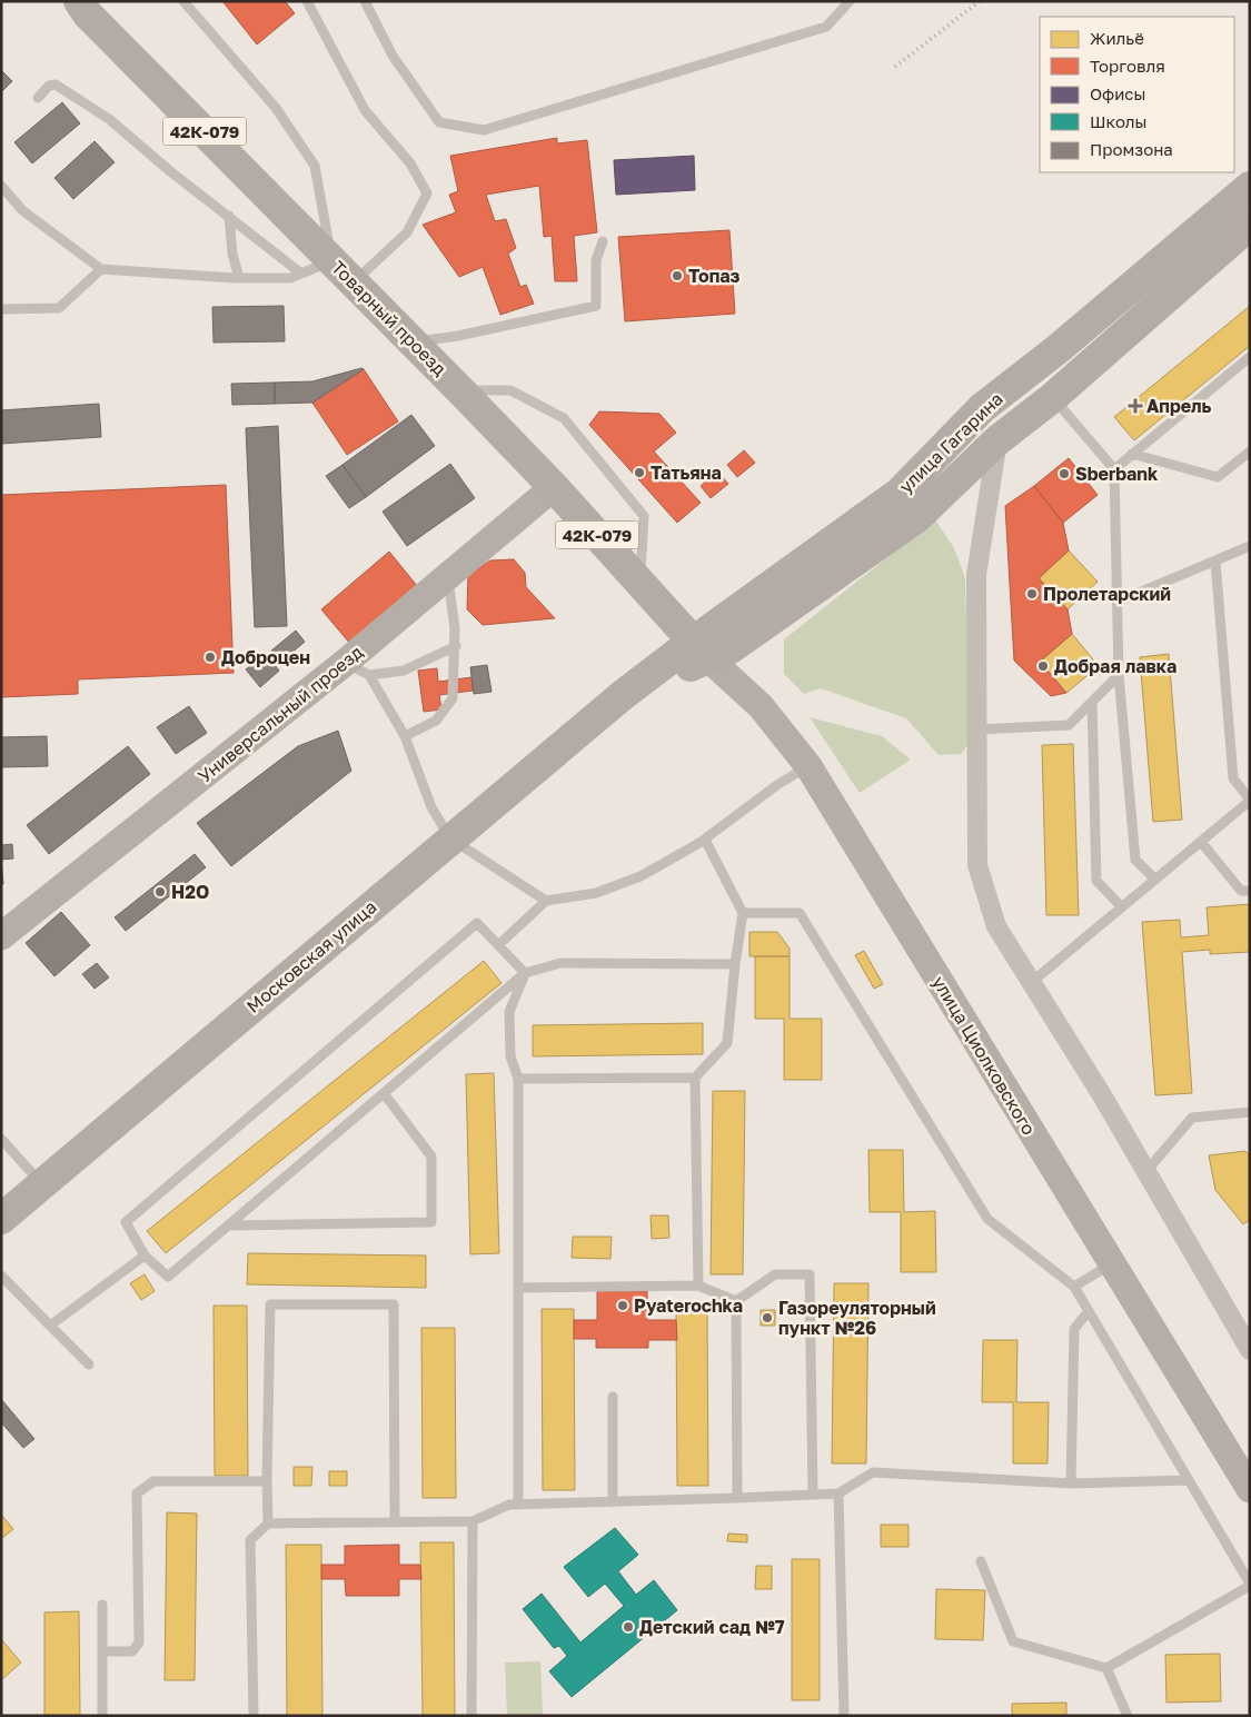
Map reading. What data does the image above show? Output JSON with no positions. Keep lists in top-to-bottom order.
{
  "streets": {
    "main road": [
      "42К-079",
      "Товарный проезд",
      "улица Гагарина",
      "Универсальный проезд",
      "Московская улица",
      "улица Циолковского"
    ]
  },
  "crossings": [
    ["Товарный проезд", "улица Гагарина"],
    ["Товарный проезд", "Универсальный проезд"],
    ["Товарный проезд", "Московская улица"],
    ["Товарный проезд", "улица Циолковского"],
    ["улица Гагарина", "Московская улица"],
    ["улица Гагарина", "улица Циолковского"],
    ["Московская улица", "улица Циолковского"]
  ],
  "places": {
    "other": [
      "Топаз",
      "Татьяна",
      "Sberbank",
      "Пролетарский",
      "Доброцен",
      "Добрая лавка",
      "Н2О",
      "Pyaterochka",
      "Газореуляторный пункт №26",
      "Детский сад №7"
    ],
    "health": ["Апрель"]
  },
  "legend": [
    "Жильё",
    "Торговля",
    "Офисы",
    "Школы",
    "Промзона"
  ]
}
